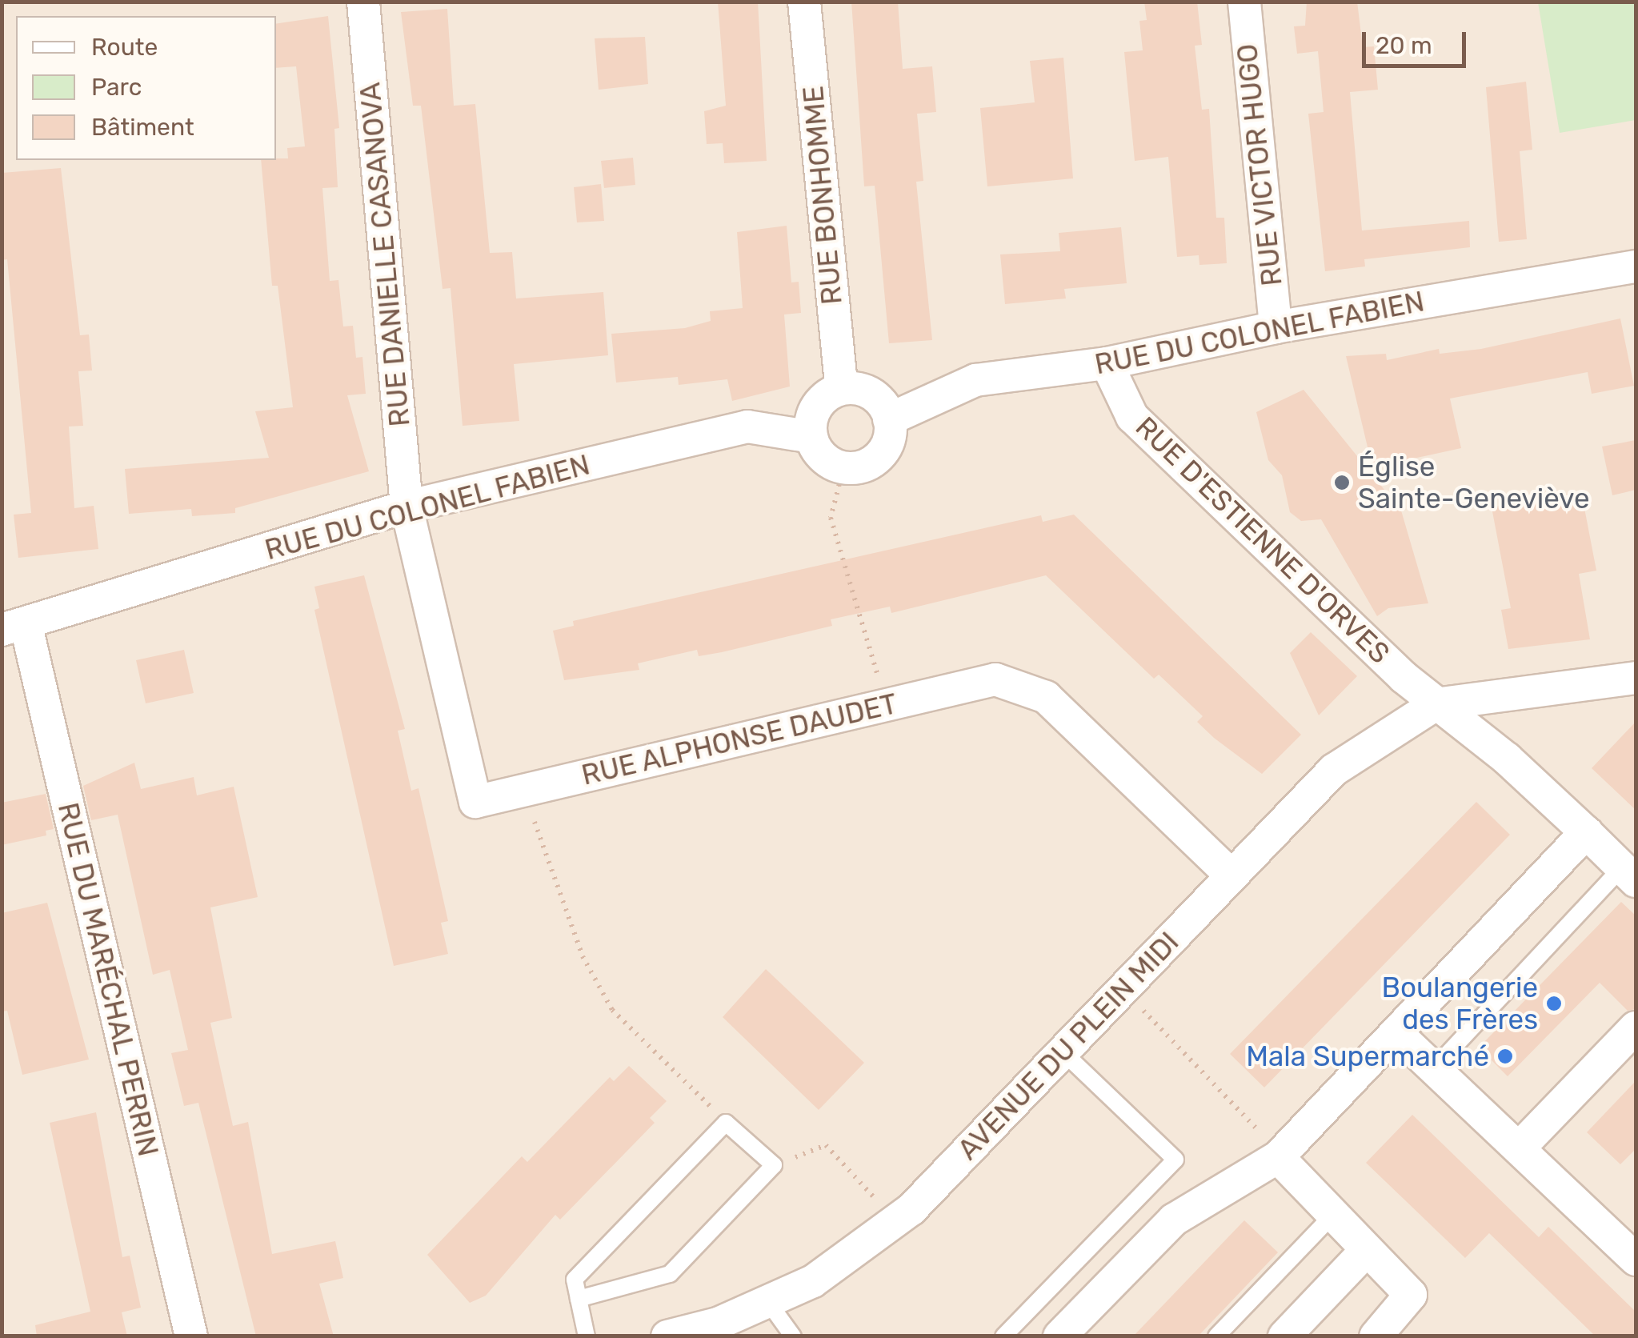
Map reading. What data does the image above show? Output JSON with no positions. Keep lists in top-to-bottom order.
{
  "streets": {
    "street": [
      "RUE VICTOR HUGO",
      "RUE BONHOMME",
      "RUE DANIELLE CASANOVA",
      "RUE DU COLONEL FABIEN",
      "RUE D'ESTIENNE D'ORVES",
      "RUE ALPHONSE DAUDET",
      "RUE DU MARÉCHAL PERRIN",
      "AVENUE DU PLEIN MIDI"
    ]
  },
  "crossings": [
    ["RUE VICTOR HUGO", "RUE DU COLONEL FABIEN"],
    ["RUE BONHOMME", "RUE DU COLONEL FABIEN"],
    ["RUE DANIELLE CASANOVA", "RUE DU COLONEL FABIEN"],
    ["RUE DANIELLE CASANOVA", "RUE ALPHONSE DAUDET"],
    ["RUE DU COLONEL FABIEN", "RUE D'ESTIENNE D'ORVES"],
    ["RUE DU COLONEL FABIEN", "RUE ALPHONSE DAUDET"],
    ["RUE DU COLONEL FABIEN", "RUE DU MARÉCHAL PERRIN"],
    ["RUE D'ESTIENNE D'ORVES", "AVENUE DU PLEIN MIDI"],
    ["RUE ALPHONSE DAUDET", "AVENUE DU PLEIN MIDI"]
  ],
  "places": ["Église Sainte-Geneviève", "Boulangerie des Frères", "Mala Supermarché"],
  "legend": ["Route", "Parc", "Bâtiment"],
  "scale_bar": "20 m"
}
